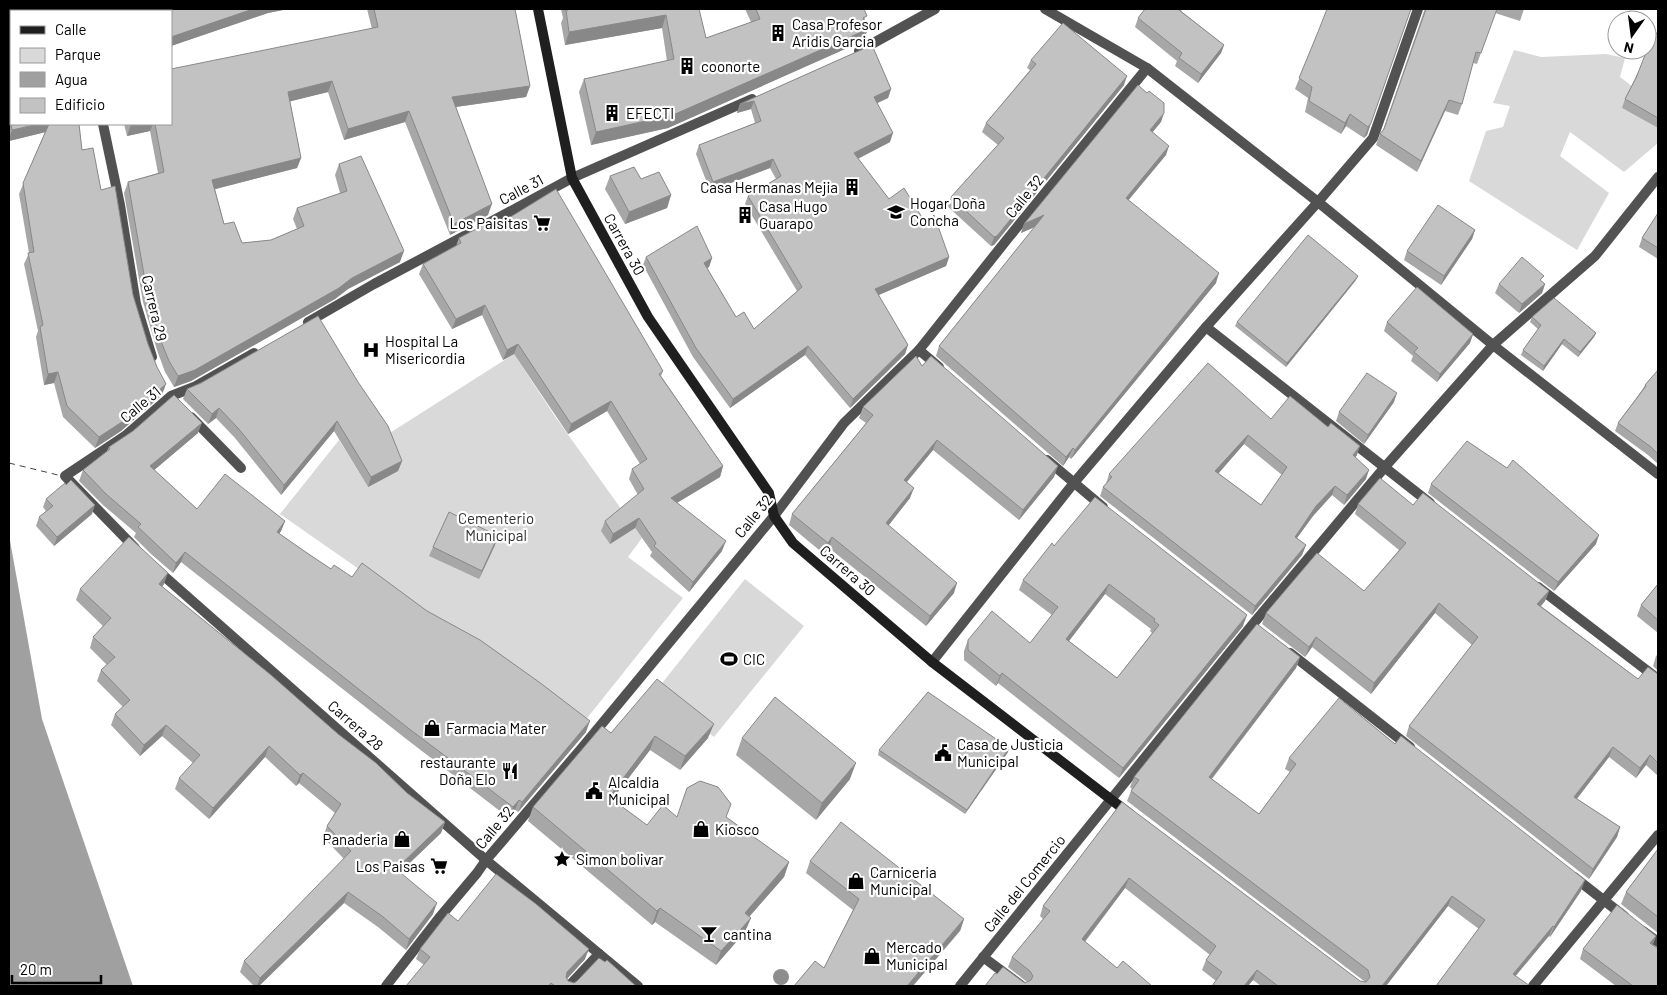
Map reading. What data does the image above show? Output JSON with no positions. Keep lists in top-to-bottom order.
{
  "streets": {
    "main road": ["Carrera 30"],
    "street": [
      "Calle 31",
      "Calle 32",
      "Carrera 29",
      "Carrera 28",
      "Calle del Comercio"
    ]
  },
  "crossings": [
    ["Calle 31", "Carrera 30"],
    ["Calle 31", "Carrera 28"],
    ["Calle 32", "Carrera 30"],
    ["Calle 32", "Carrera 28"],
    ["Carrera 30", "Calle del Comercio"]
  ],
  "parks": ["Cementerio Municipal"],
  "places": {
    "building": [
      "Casa Profesor Aridis Garcia",
      "coonorte",
      "EFECTI",
      "Casa Hermanas Mejia",
      "Casa Hugo Guarapo"
    ],
    "school or university": ["Hogar Doña Concha"],
    "supermarket": ["Los Paisitas", "Los Paisas"],
    "hospital": ["Hospital La Misericordia"],
    "sports": ["CIC"],
    "shop": [
      "Farmacia Mater",
      "Kiosco",
      "Panaderia",
      "Carniceria Municipal",
      "Mercado Municipal"
    ],
    "public building": ["Casa de Justicia Municipal", "Alcaldia Municipal"],
    "restaurant": ["restaurante Doña Elo"],
    "place": ["Simon bolivar"],
    "bar": ["cantina"]
  },
  "legend": [
    "Calle",
    "Parque",
    "Agua",
    "Edificio"
  ],
  "scale_bar": "20 m",
  "north": "bottom"
}
